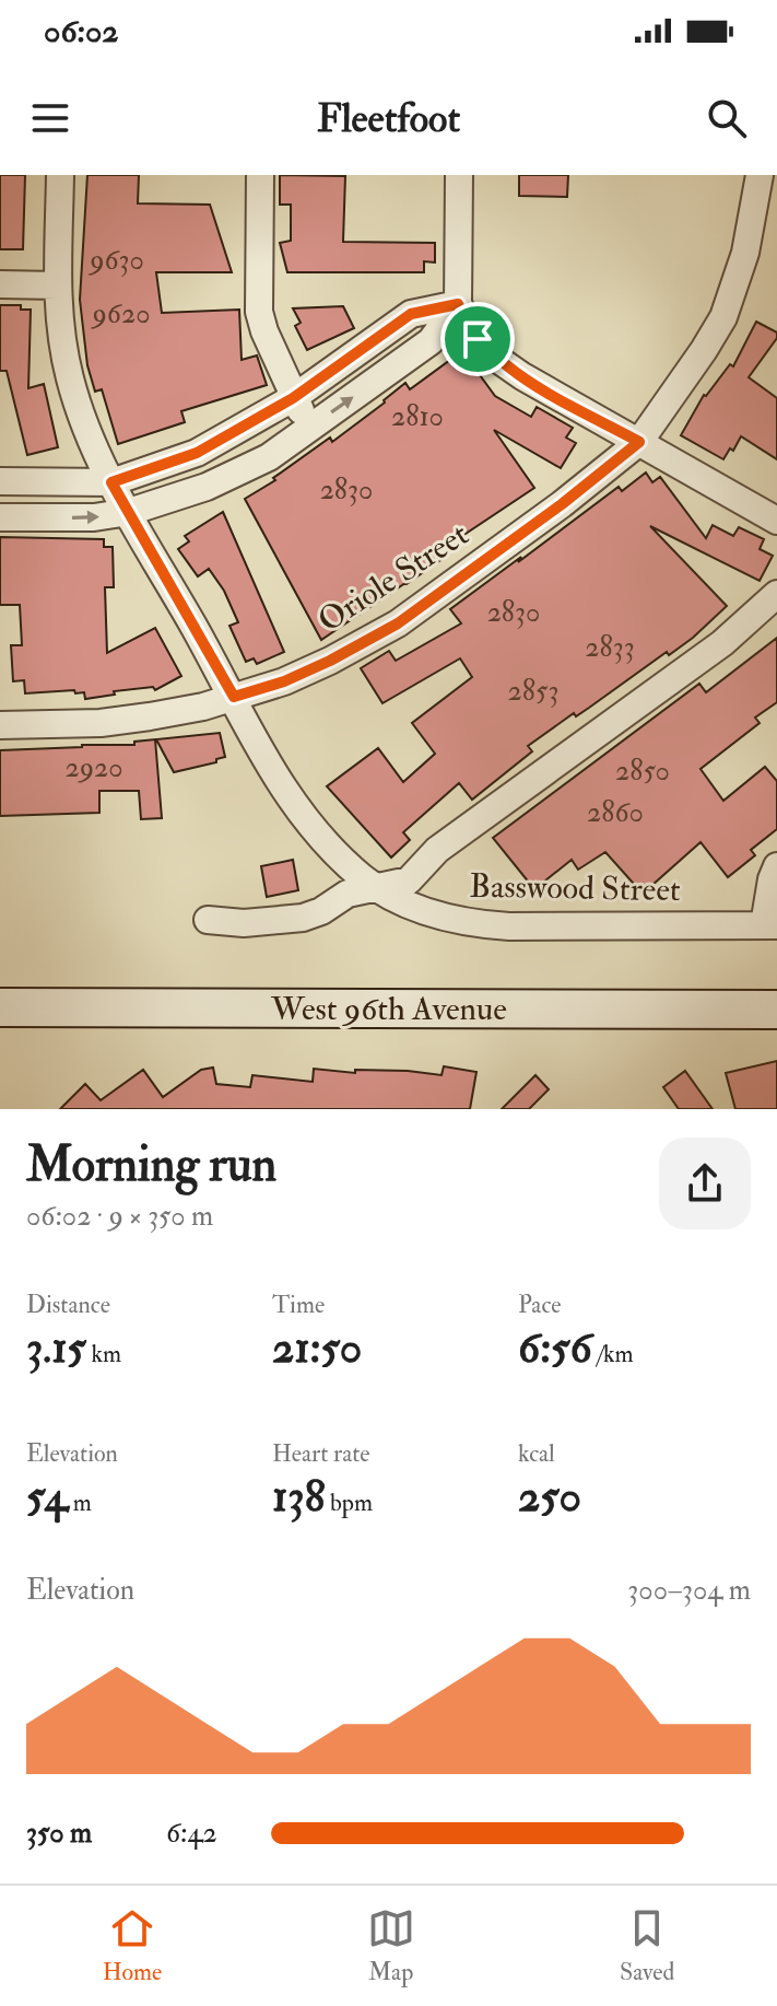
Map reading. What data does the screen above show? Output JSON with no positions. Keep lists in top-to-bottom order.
{
  "streets": {
    "street": ["Oriole Street", "Basswood Street", "West 96th Avenue"]
  },
  "crossings": [
    ["Oriole Street", "Basswood Street"]
  ],
  "house_numbers": [
    "9630",
    "9620",
    "2810",
    "2830",
    "2830",
    "2833",
    "2853",
    "2920",
    "2850",
    "2860"
  ],
  "page": {
    "status": "06:02",
    "header": "Fleetfoot",
    "heading": ["Morning run", "06:02 · 9 × 350 m"],
    "stats": [
      ["Distance", "3.15 km"],
      ["Time", "21:50"],
      ["Pace", "6:56 /km"],
      ["Elevation", "54 m"],
      ["Heart rate", "138 bpm"],
      ["kcal", "250"]
    ],
    "chart": ["Elevation", "300–304 m"],
    "list": [
      {
        "name": "350 m",
        "note": "6:42"
      }
    ],
    "tabs": ["Home", "Map", "Saved"]
  }
}
